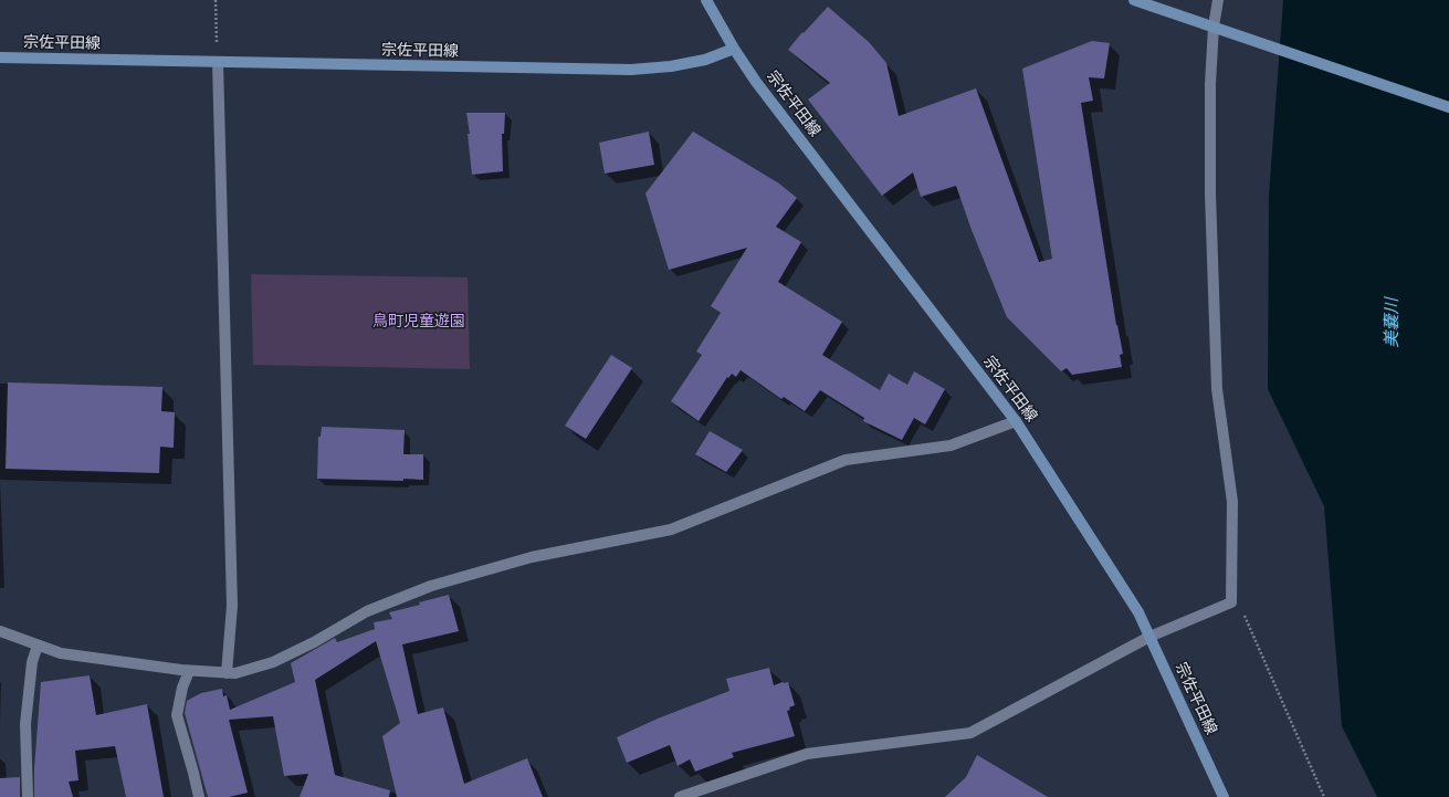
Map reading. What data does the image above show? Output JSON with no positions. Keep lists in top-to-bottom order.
{
  "streets": {
    "main road": ["宗佐平田線"]
  },
  "water": ["美嚢川"],
  "parks": ["鳥町児童遊園"]
}
